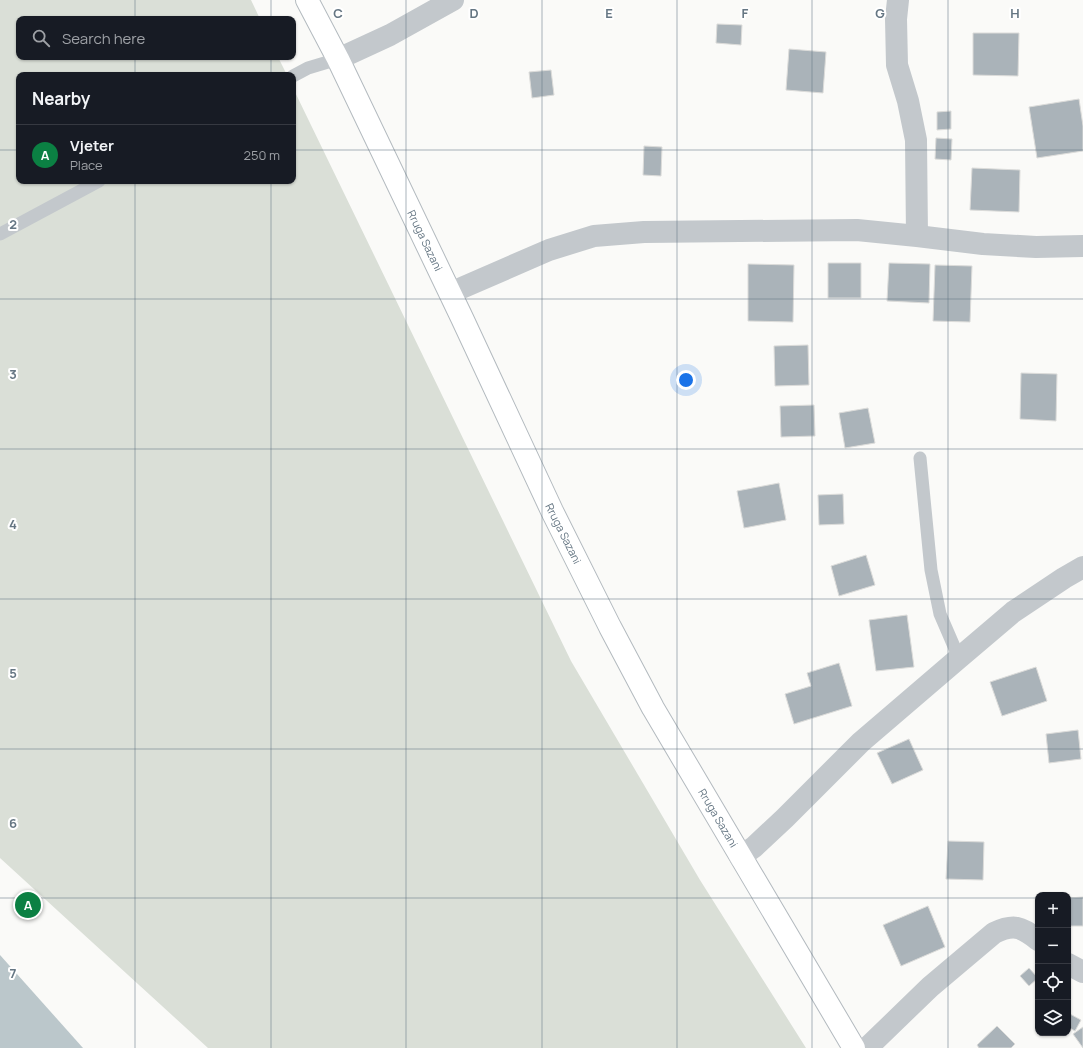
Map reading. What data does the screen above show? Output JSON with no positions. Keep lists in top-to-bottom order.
{
  "streets": {
    "main road": ["Rruga Sazani"]
  },
  "page": {
    "search": "Search here",
    "heading": "Nearby",
    "list": [
      {
        "mark": "A",
        "name": "Vjeter",
        "note": "Place",
        "value": "250 m"
      }
    ],
    "pins": "A",
    "map_buttons": ["+", "−"]
  },
  "grid": {
    "columns": [
      "C",
      "D",
      "E",
      "F",
      "G",
      "H"
    ],
    "rows": [
      "2",
      "3",
      "4",
      "5",
      "6",
      "7"
    ]
  }
}
